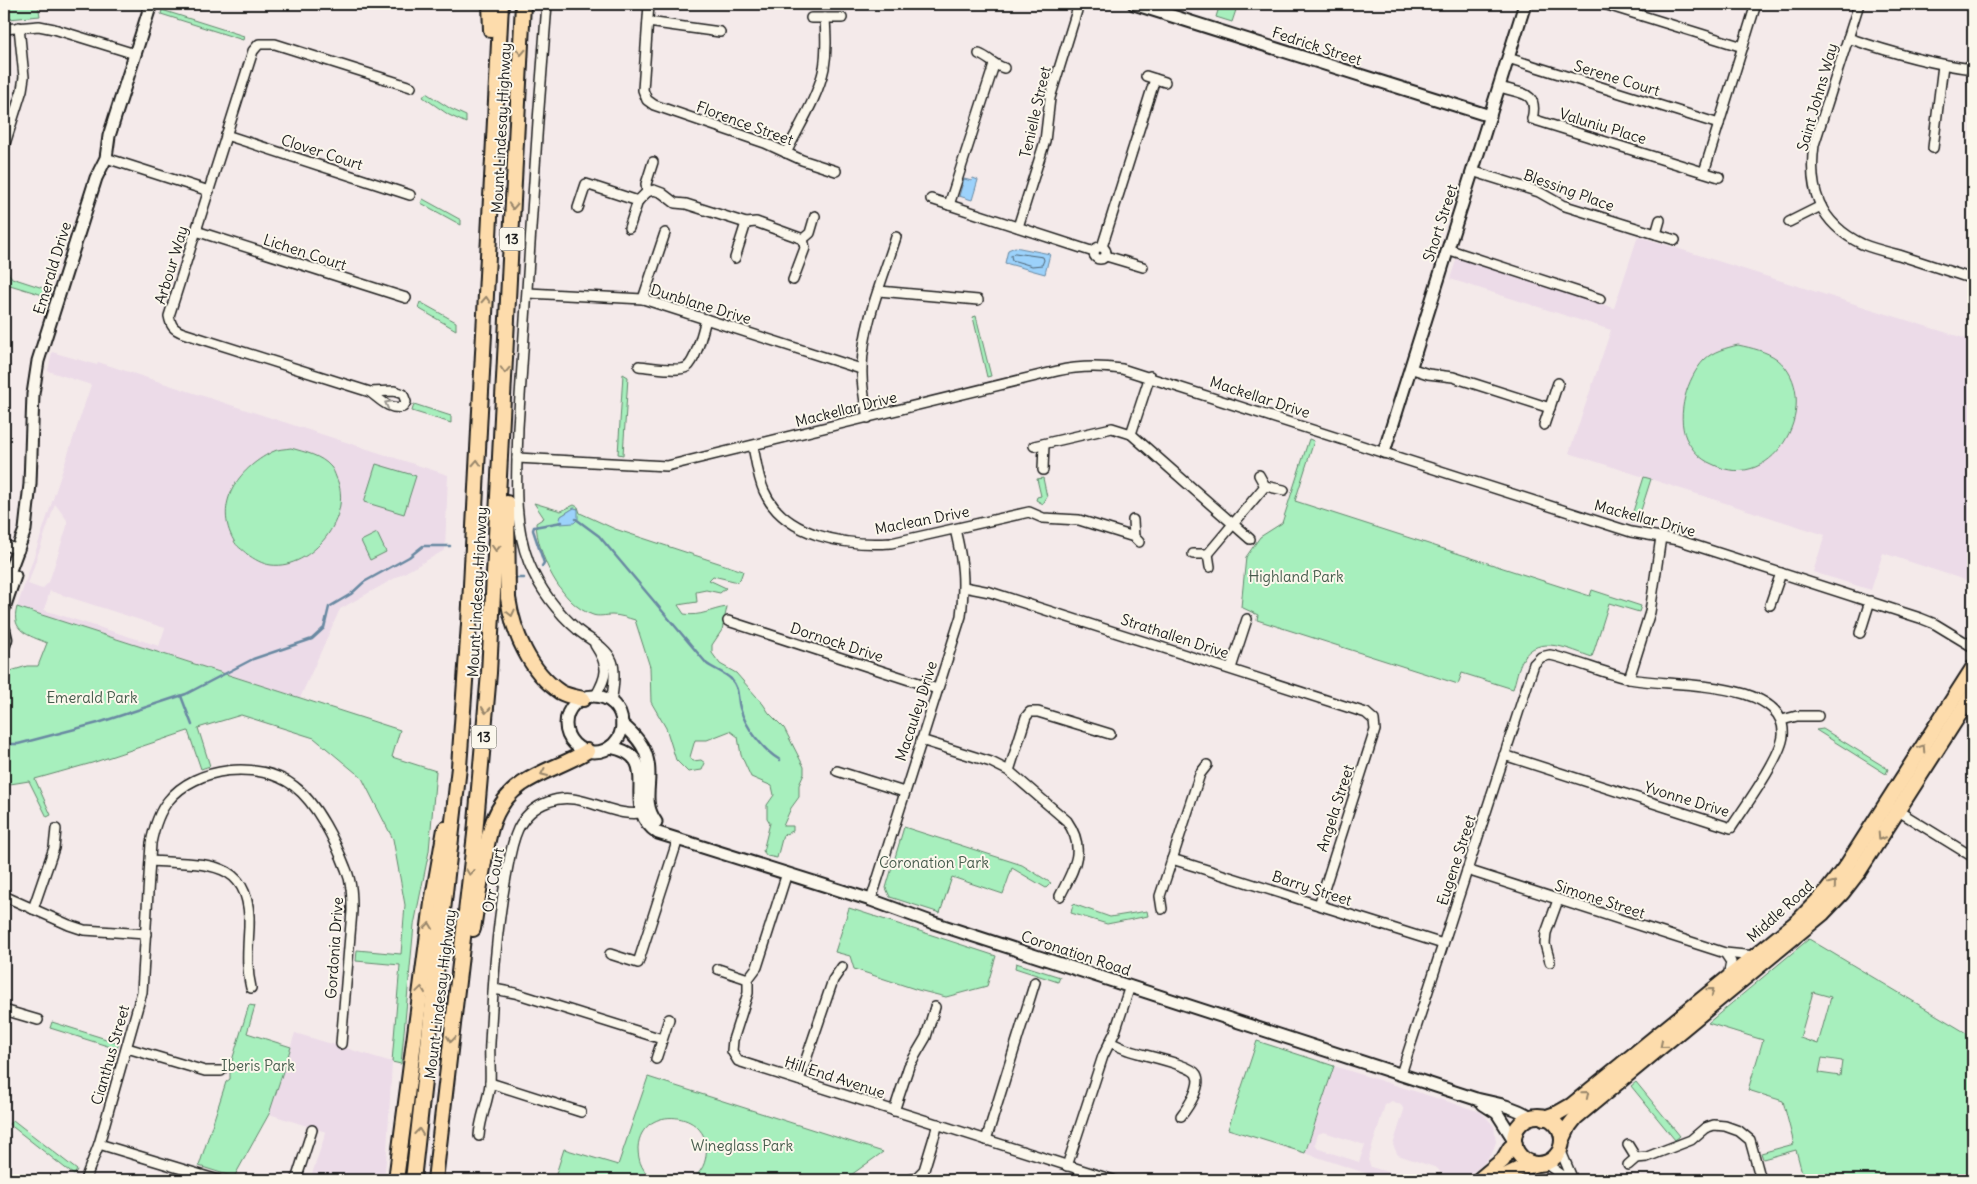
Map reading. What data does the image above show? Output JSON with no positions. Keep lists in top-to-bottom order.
{
  "streets": {
    "main road": ["Mount Lindesay Highway", "13", "Middle Road"],
    "street": [
      "Fedrick Street",
      "Serene Court",
      "Saint Johns Way",
      "Tenielle Street",
      "Florence Street",
      "Valuniu Place",
      "Clover Court",
      "Blessing Place",
      "Short Street",
      "Lichen Court",
      "Arbour Way",
      "Emerald Drive",
      "Dunblane Drive",
      "Mackellar Drive",
      "Maclean Drive",
      "Strathallen Drive",
      "Dornock Drive",
      "Macauley Drive",
      "Yvonne Drive",
      "Angela Street",
      "Eugene Street",
      "Orr Court",
      "Barry Street",
      "Simone Street",
      "Gordonia Drive",
      "Coronation Road",
      "Cianthus Street",
      "Hill End Avenue"
    ]
  },
  "crossings": [
    ["Fedrick Street", "Short Street"],
    ["Serene Court", "Short Street"],
    ["Valuniu Place", "Short Street"],
    ["Clover Court", "Arbour Way"],
    ["Blessing Place", "Short Street"],
    ["Short Street", "Mackellar Drive"],
    ["Lichen Court", "Arbour Way"],
    ["Mackellar Drive", "Maclean Drive"],
    ["Maclean Drive", "Macauley Drive"],
    ["Strathallen Drive", "Macauley Drive"],
    ["Strathallen Drive", "Angela Street"],
    ["Dornock Drive", "Macauley Drive"],
    ["Macauley Drive", "Coronation Road"],
    ["Yvonne Drive", "Eugene Street"],
    ["Angela Street", "Barry Street"],
    ["Eugene Street", "Barry Street"],
    ["Eugene Street", "Simone Street"],
    ["Eugene Street", "Coronation Road"],
    ["Simone Street", "Middle Road"],
    ["Middle Road", "Coronation Road"],
    ["Gordonia Drive", "Cianthus Street"],
    ["Coronation Road", "Hill End Avenue"]
  ],
  "parks": [
    "Highland Park",
    "Emerald Park",
    "Coronation Park",
    "Iberis Park",
    "Wineglass Park"
  ]
}
